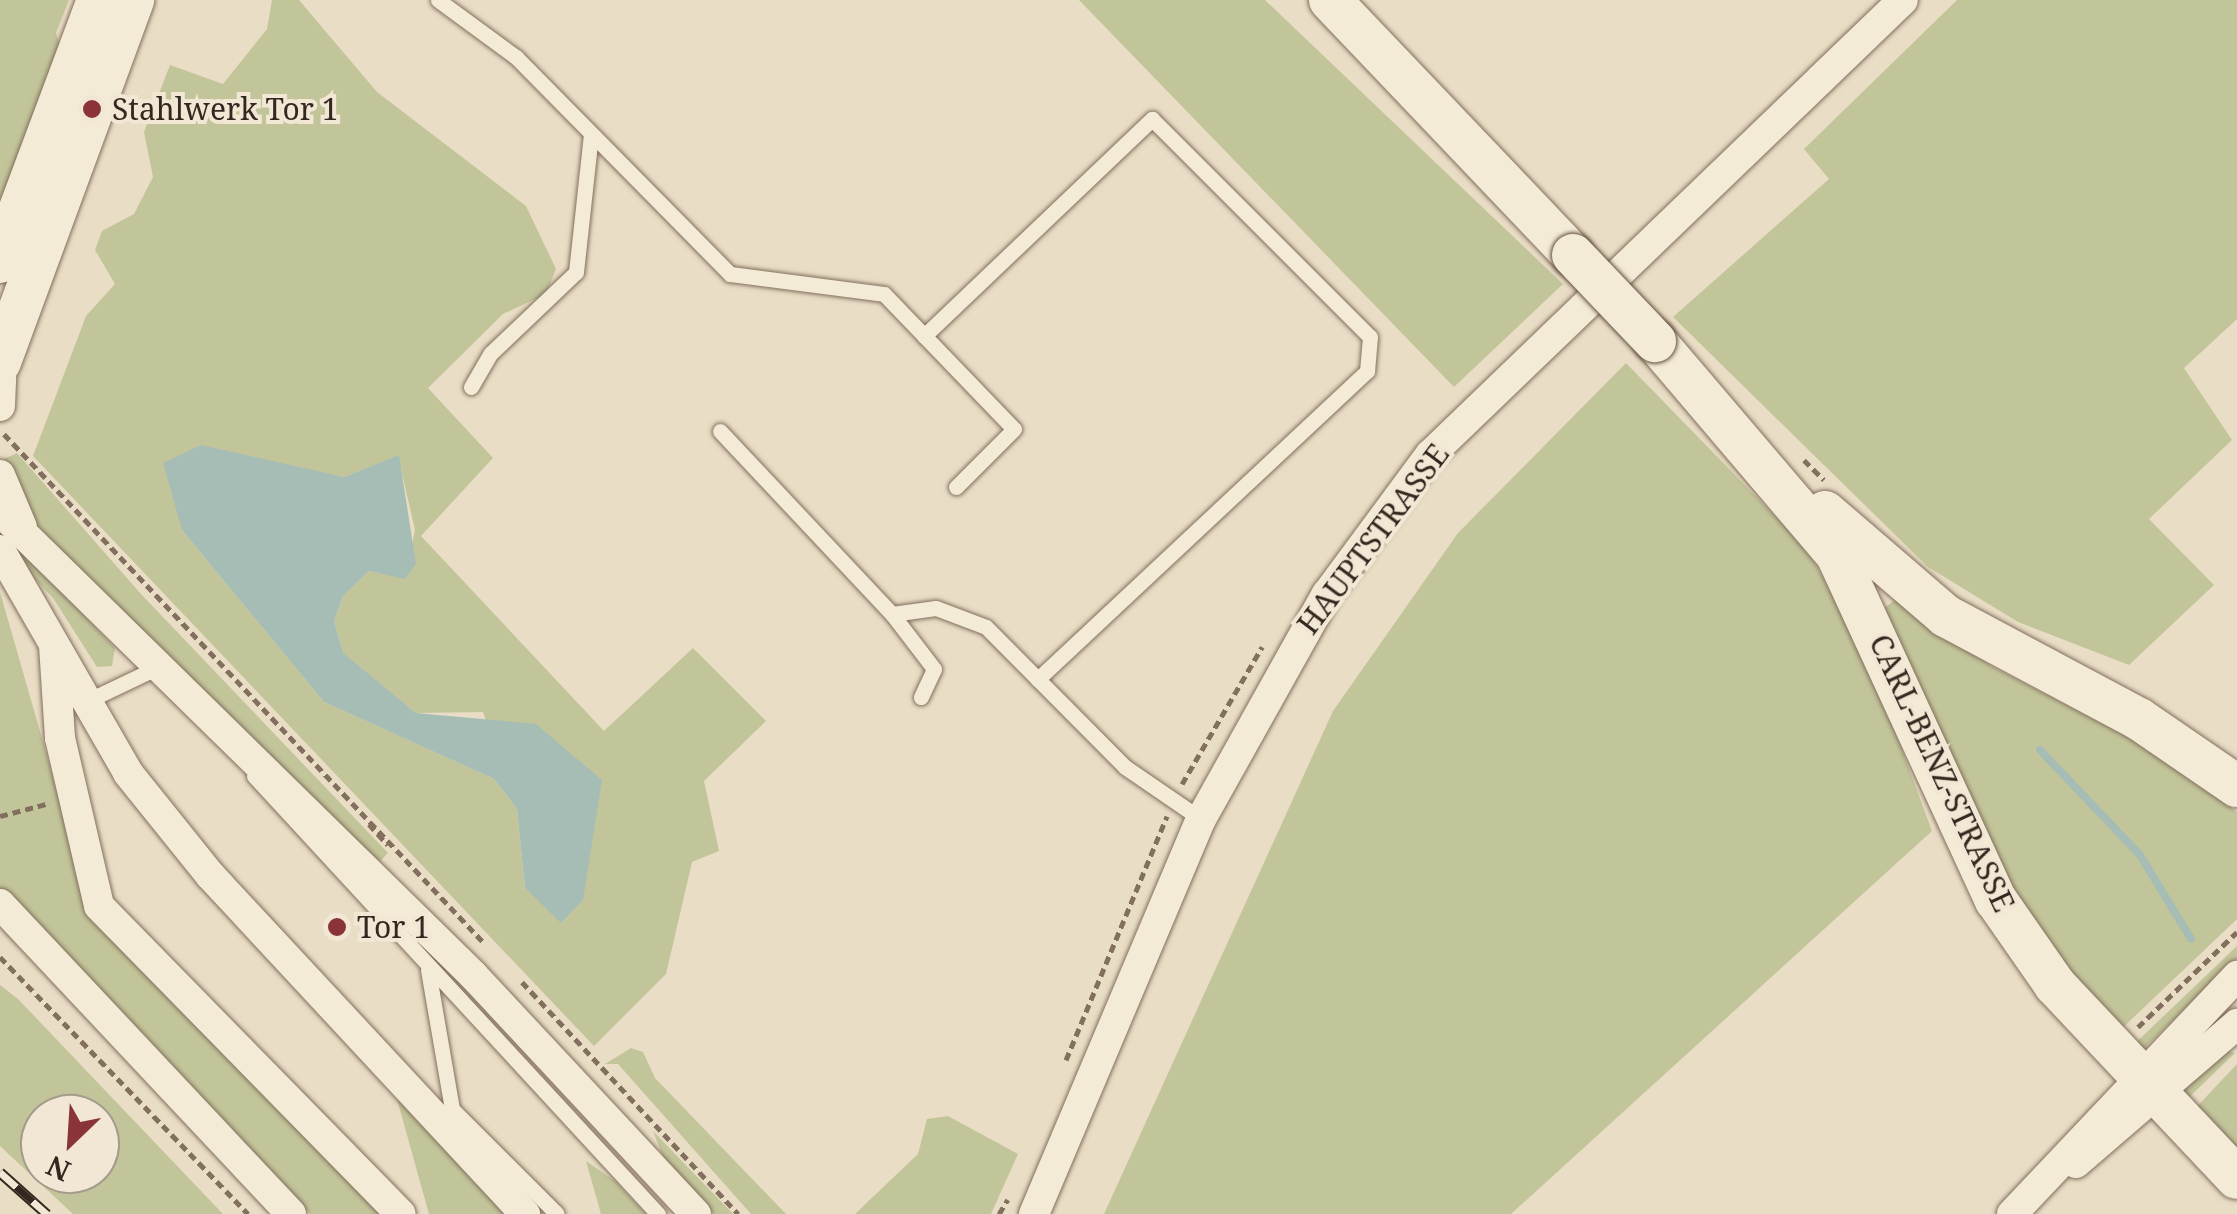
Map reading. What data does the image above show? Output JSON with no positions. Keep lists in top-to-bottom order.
{
  "streets": {
    "street": ["HAUPTSTRASSE", "CARL-BENZ-STRASSE"]
  },
  "places": ["Stahlwerk Tor 1", "Tor 1"],
  "north": "bottom left"
}
